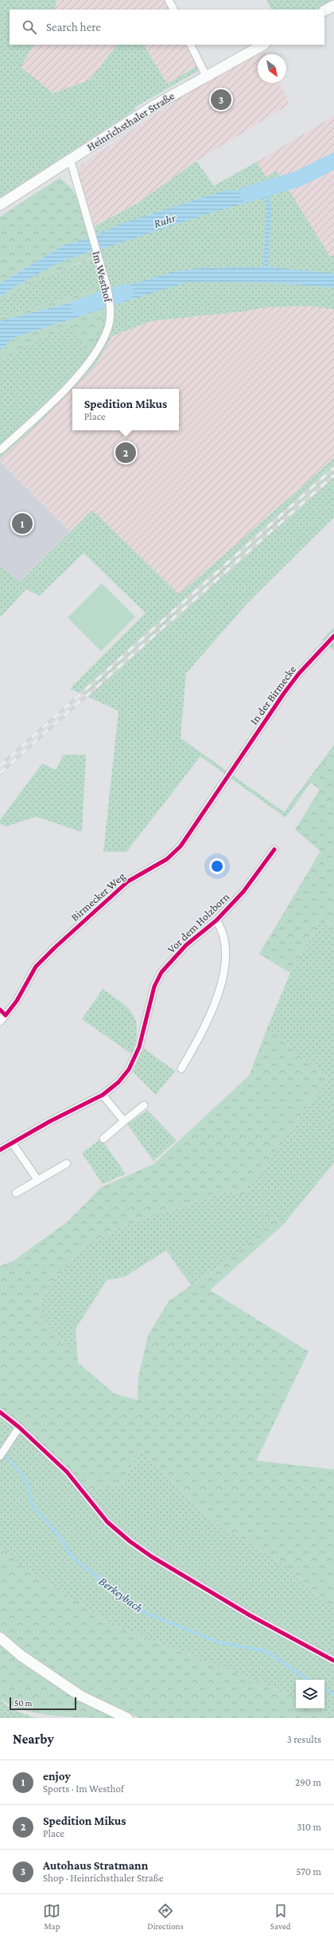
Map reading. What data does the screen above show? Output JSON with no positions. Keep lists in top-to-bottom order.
{
  "streets": {
    "main road": ["Heinrichsthaler Straße"],
    "street": [
      "Im Westhof",
      "In der Birmecke",
      "Birmecker Weg",
      "Vor dem Holzborn"
    ]
  },
  "crossings": [
    ["Heinrichsthaler Straße", "Im Westhof"],
    ["In der Birmecke", "Birmecker Weg"]
  ],
  "water": ["Ruhr", "Berkeybach"],
  "scale_bar": "50 m",
  "north": "bottom right",
  "page": {
    "search": "Search here",
    "pins": ["3", "2", "1"],
    "popup": ["Spedition Mikus", "Place"],
    "scale": "50 m",
    "heading": ["Nearby", "3 results"],
    "list": [
      {
        "mark": "1",
        "name": "enjoy",
        "note": "Sports · Im Westhof",
        "value": "290 m"
      },
      {
        "mark": "2",
        "name": "Spedition Mikus",
        "note": "Place",
        "value": "310 m"
      },
      {
        "mark": "3",
        "name": "Autohaus Stratmann",
        "note": "Shop · Heinrichsthaler Straße",
        "value": "570 m"
      }
    ],
    "nav": ["Map", "Directions", "Saved"]
  }
}
